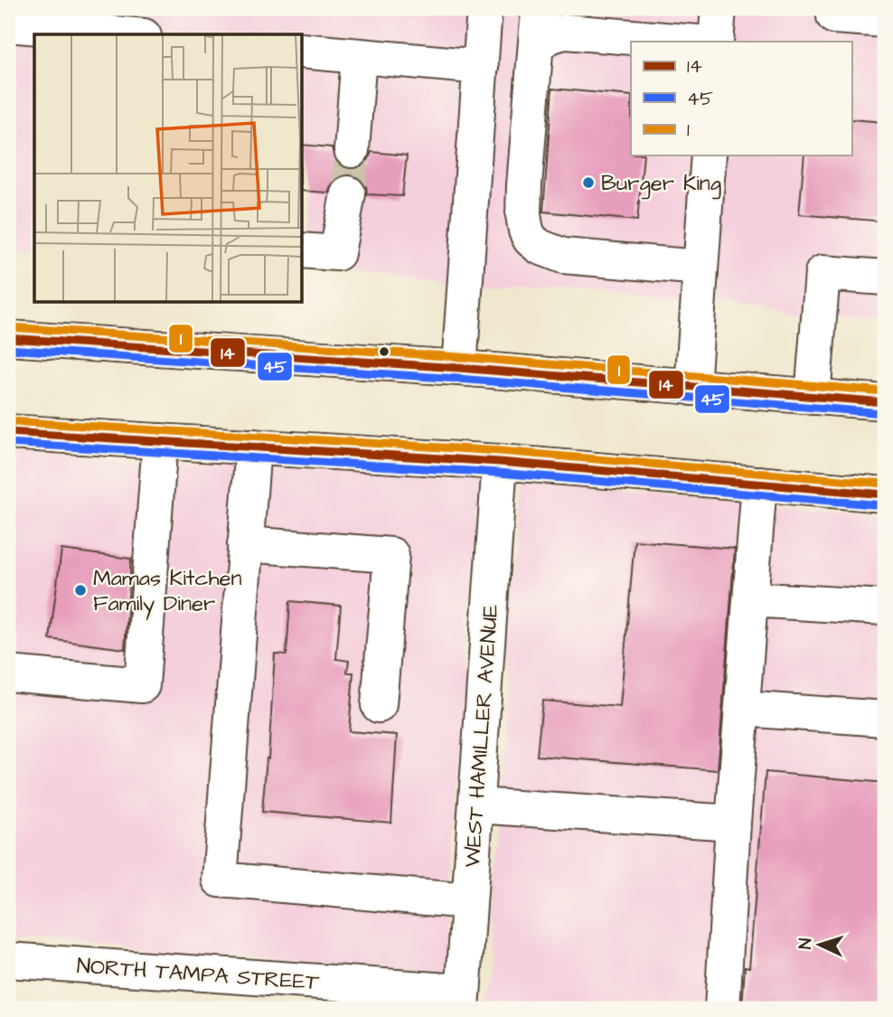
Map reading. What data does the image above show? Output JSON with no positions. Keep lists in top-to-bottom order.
{
  "streets": {
    "main road": ["WEST HAMILLER AVENUE", "NORTH TAMPA STREET"]
  },
  "crossings": [
    ["WEST HAMILLER AVENUE", "NORTH TAMPA STREET"]
  ],
  "places": ["Burger King", "Mamas Kitchen Family Diner"],
  "lines": ["transit line 1", "transit line 14", "transit line 45"],
  "legend": ["14", "45", "1"],
  "north": "left"
}
